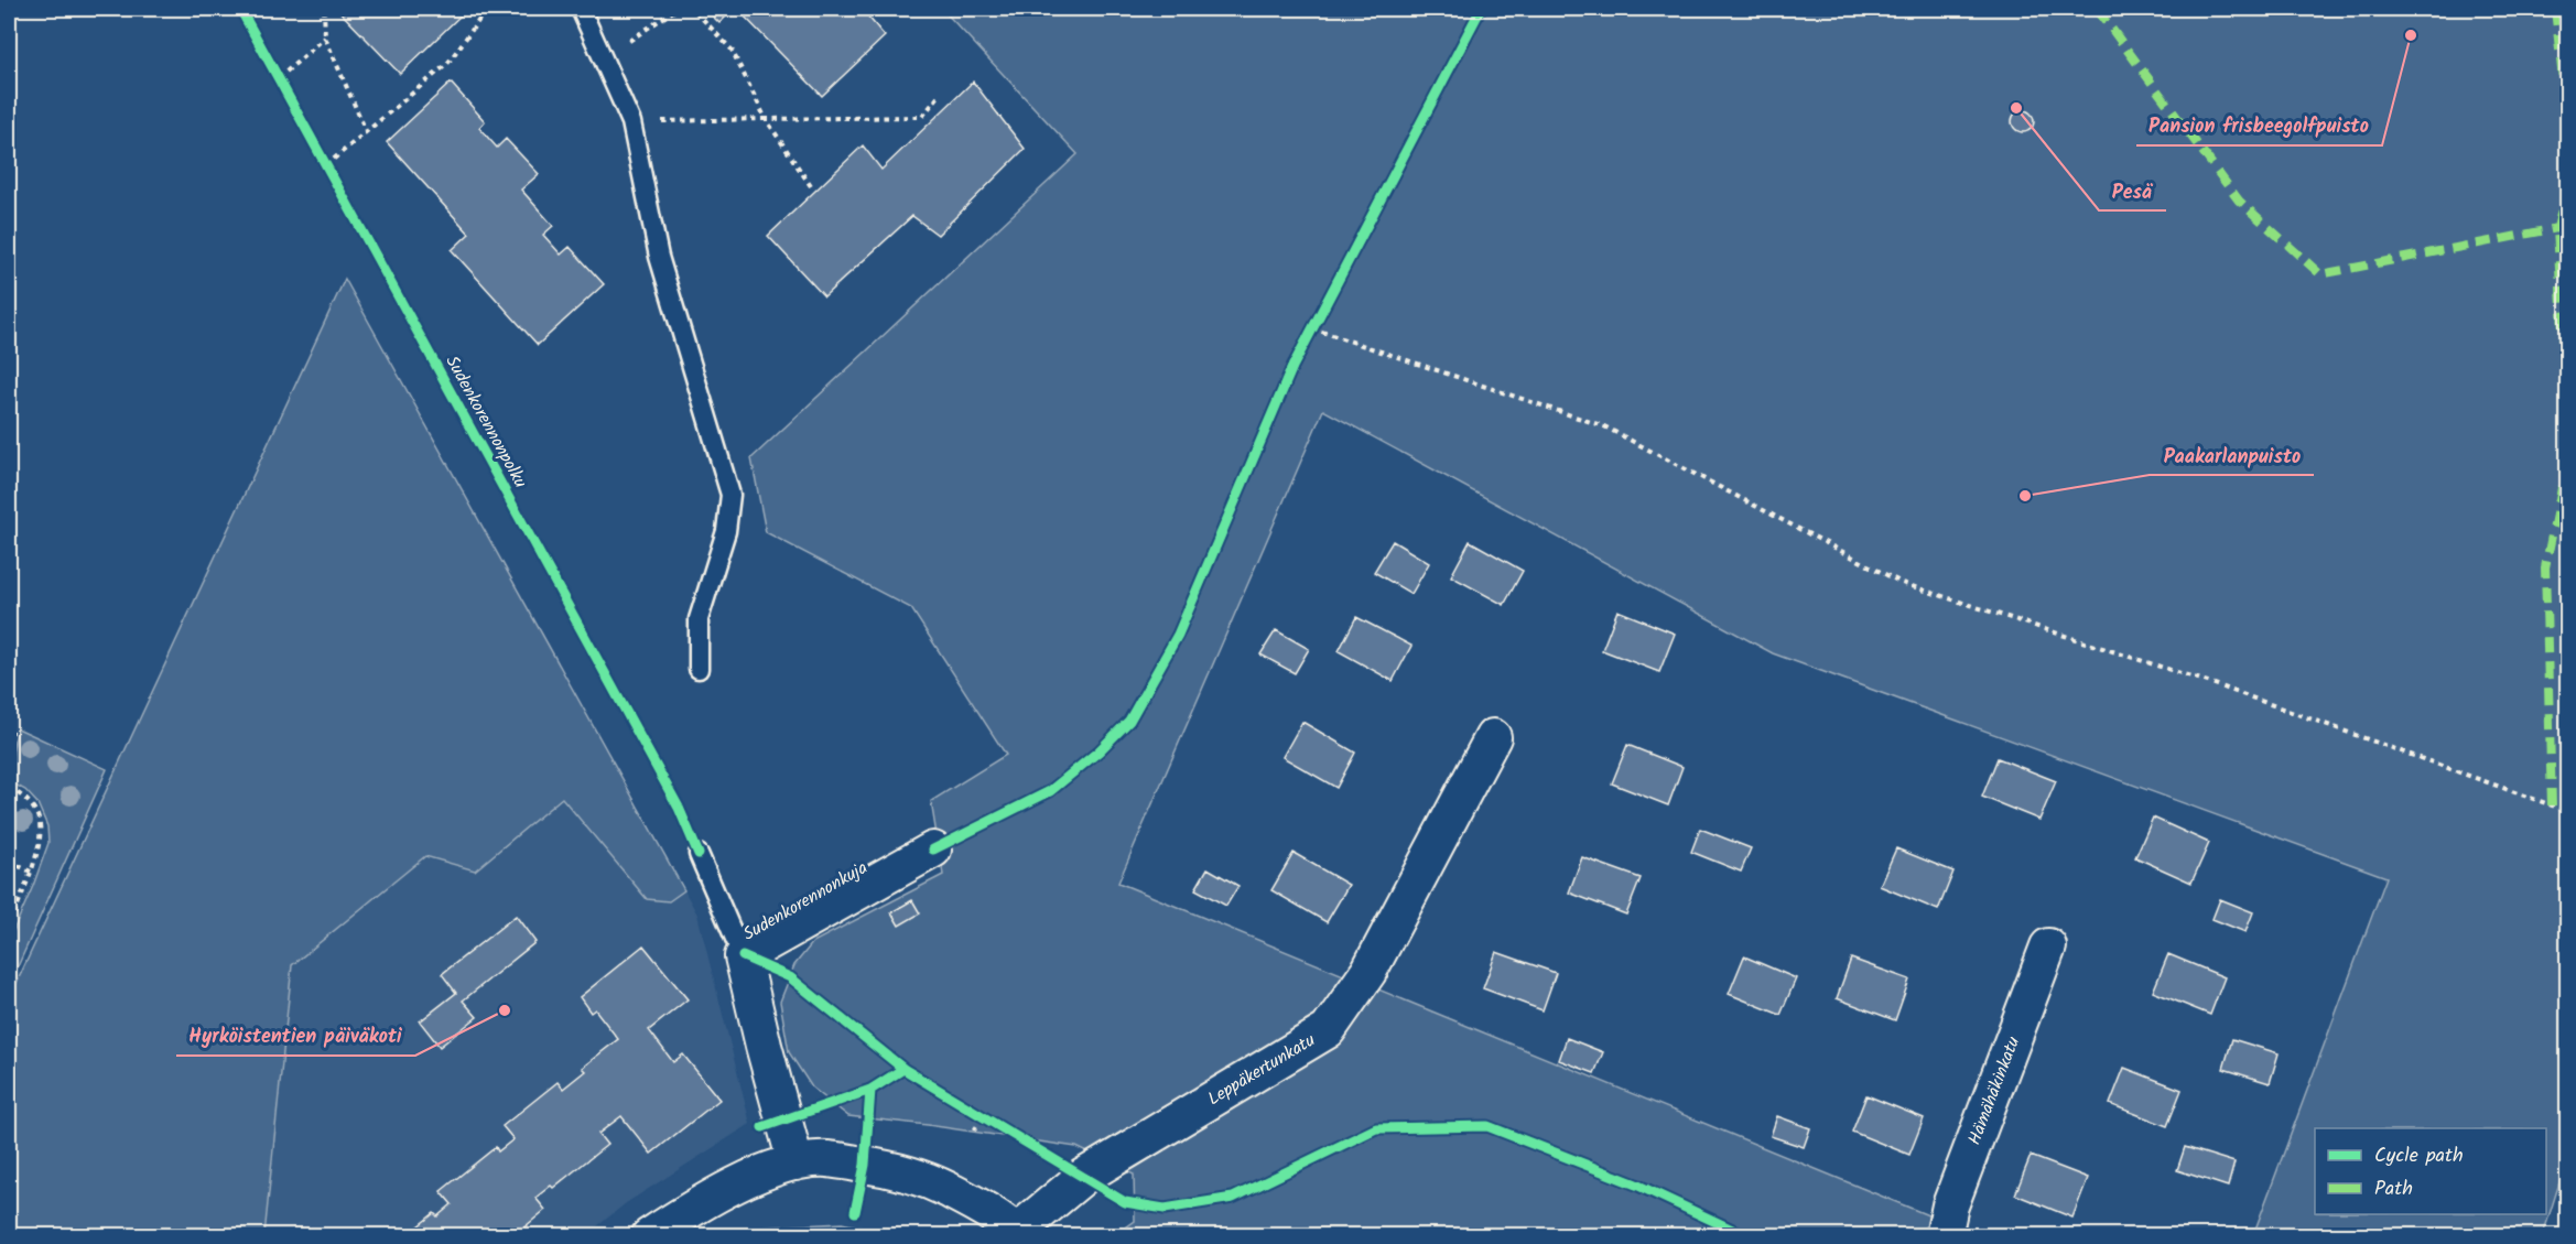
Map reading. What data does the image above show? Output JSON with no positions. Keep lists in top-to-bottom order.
{
  "streets": {
    "street": ["Sudenkorennonkuja", "Leppäkertunkatu", "Hämähäkinkatu"],
    "cycle path": ["Sudenkorennonpolku"]
  },
  "places": [
    "Pansion frisbeegolfpuisto",
    "Pesä",
    "Paakarlanpuisto",
    "Hyrköistentien päiväkoti"
  ],
  "legend": ["Cycle path", "Path"]
}
